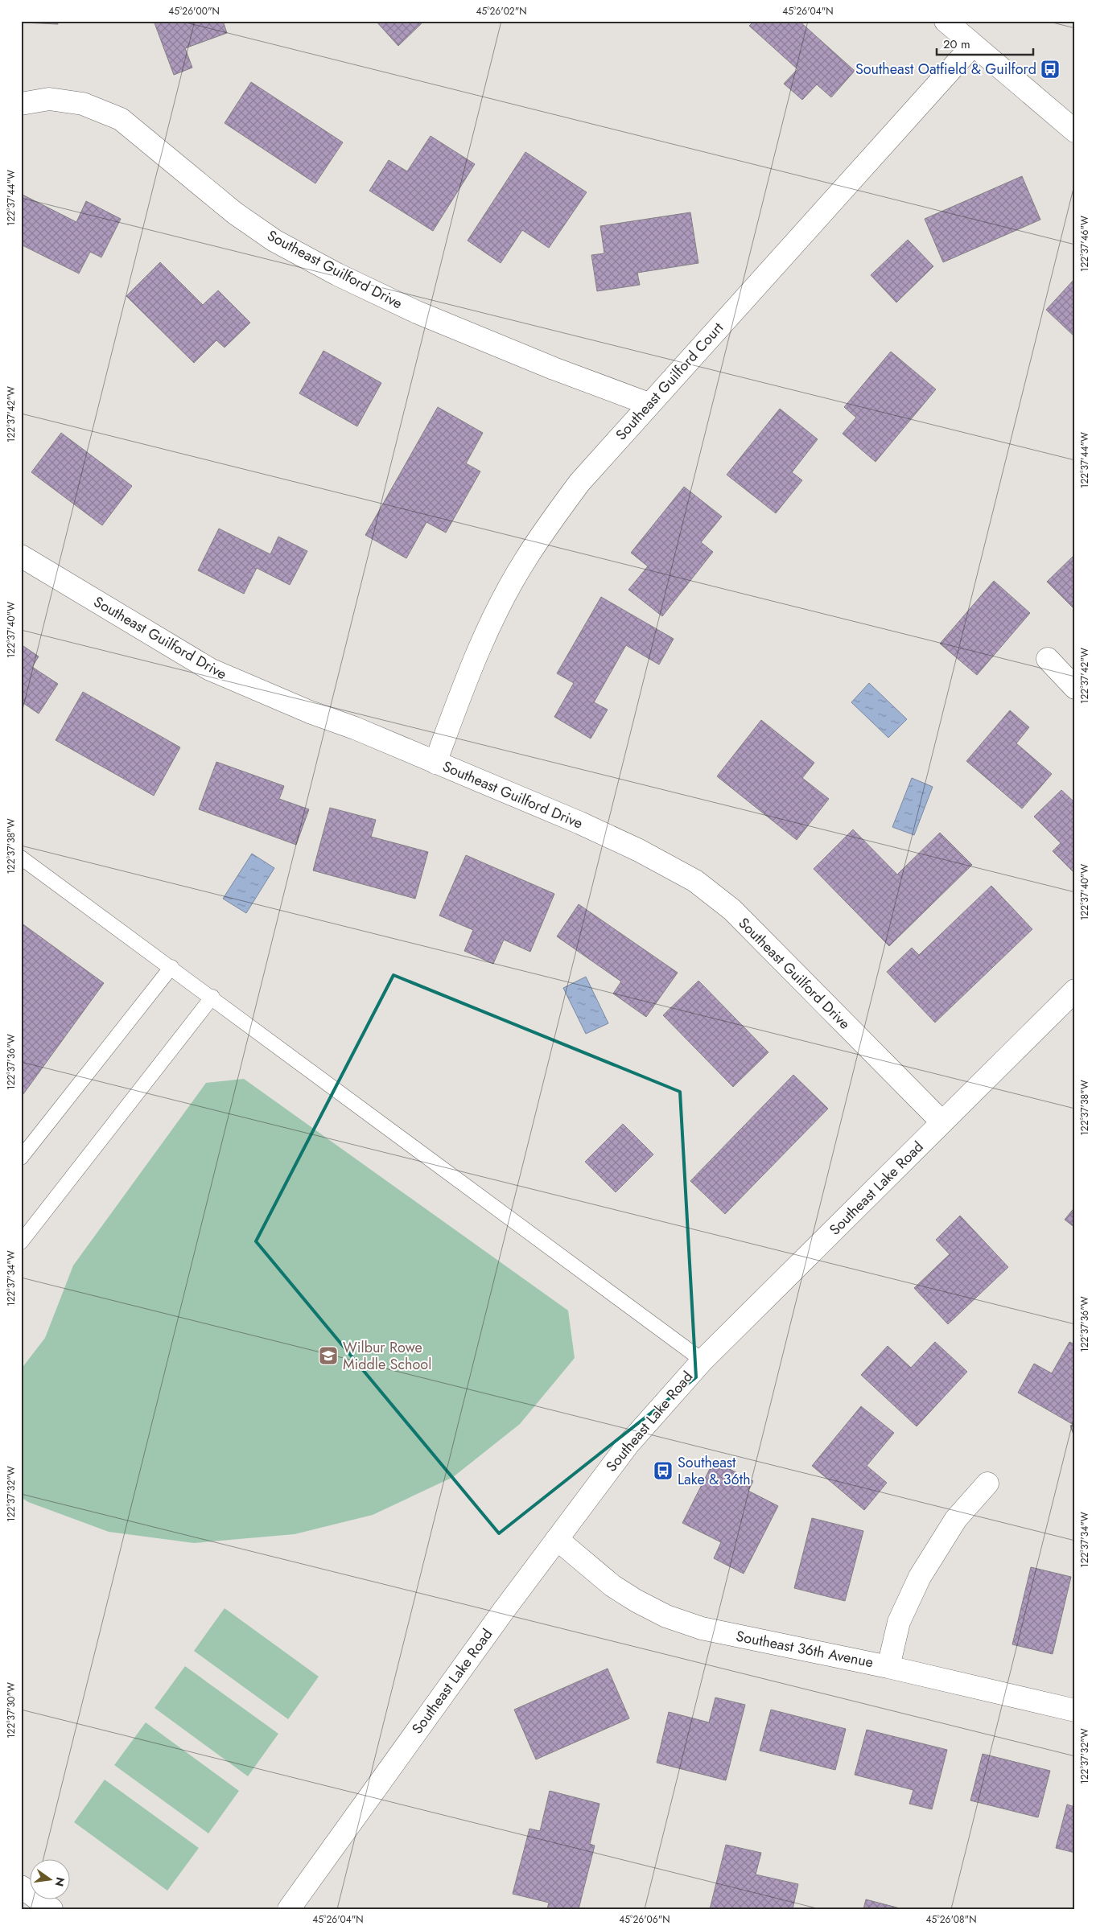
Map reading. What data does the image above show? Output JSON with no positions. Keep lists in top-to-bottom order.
{
  "streets": {
    "street": [
      "Southeast Guilford Drive",
      "Southeast Guilford Court",
      "Southeast Lake Road",
      "Southeast 36th Avenue"
    ]
  },
  "crossings": [
    ["Southeast Guilford Drive", "Southeast Guilford Court"],
    ["Southeast Guilford Drive", "Southeast Lake Road"],
    ["Southeast Lake Road", "Southeast 36th Avenue"]
  ],
  "places": {
    "bus stop": ["Southeast Oatfield & Guilford", "Southeast Lake & 36th"],
    "school or university": ["Wilbur Rowe Middle School"]
  },
  "scale_bar": "20 m",
  "north": "right",
  "coordinates": [
    "45°26'00\"N",
    "45°26'02\"N",
    "45°26'04\"N",
    "122°37'44\"W",
    "122°37'46\"W",
    "122°37'42\"W",
    "122°37'40\"W",
    "122°37'38\"W",
    "122°37'36\"W",
    "122°37'34\"W",
    "122°37'32\"W",
    "122°37'30\"W",
    "45°26'06\"N",
    "45°26'08\"N"
  ]
}
